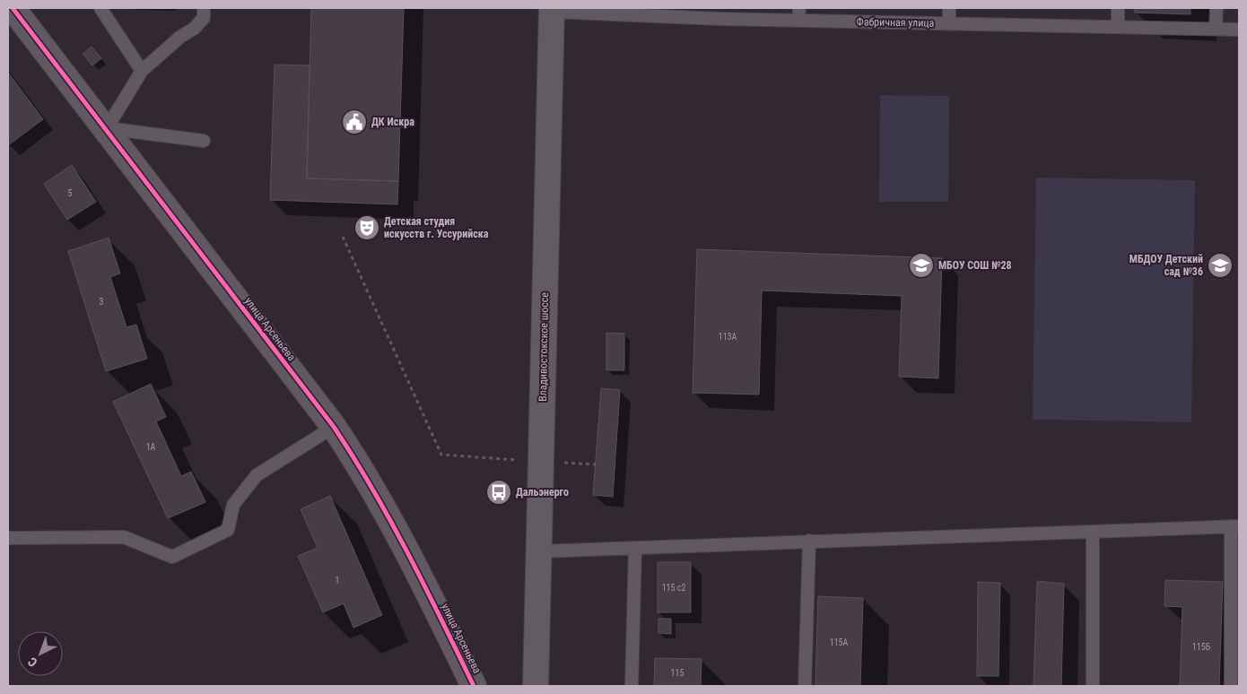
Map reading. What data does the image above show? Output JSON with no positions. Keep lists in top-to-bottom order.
{
  "streets": {
    "highway": ["Владивостокское шоссе"],
    "street": ["улица Арсеньева"],
    "lane": ["Фабричная улица"]
  },
  "crossings": [
    ["Фабричная улица", "Владивостокское шоссе"]
  ],
  "places": {
    "public building": ["ДК Искра"],
    "theatre": ["Детская студия искусств г. Уссурийска"],
    "school or university": ["МБОУ СОШ №28", "МБДОУ Детский сад №36"],
    "bus stop": ["Дальэнерго"]
  },
  "house_numbers": [
    "5",
    "3",
    "113А",
    "1А",
    "1",
    "115 с2",
    "115А",
    "115Б",
    "115"
  ],
  "north": "bottom left"
}
